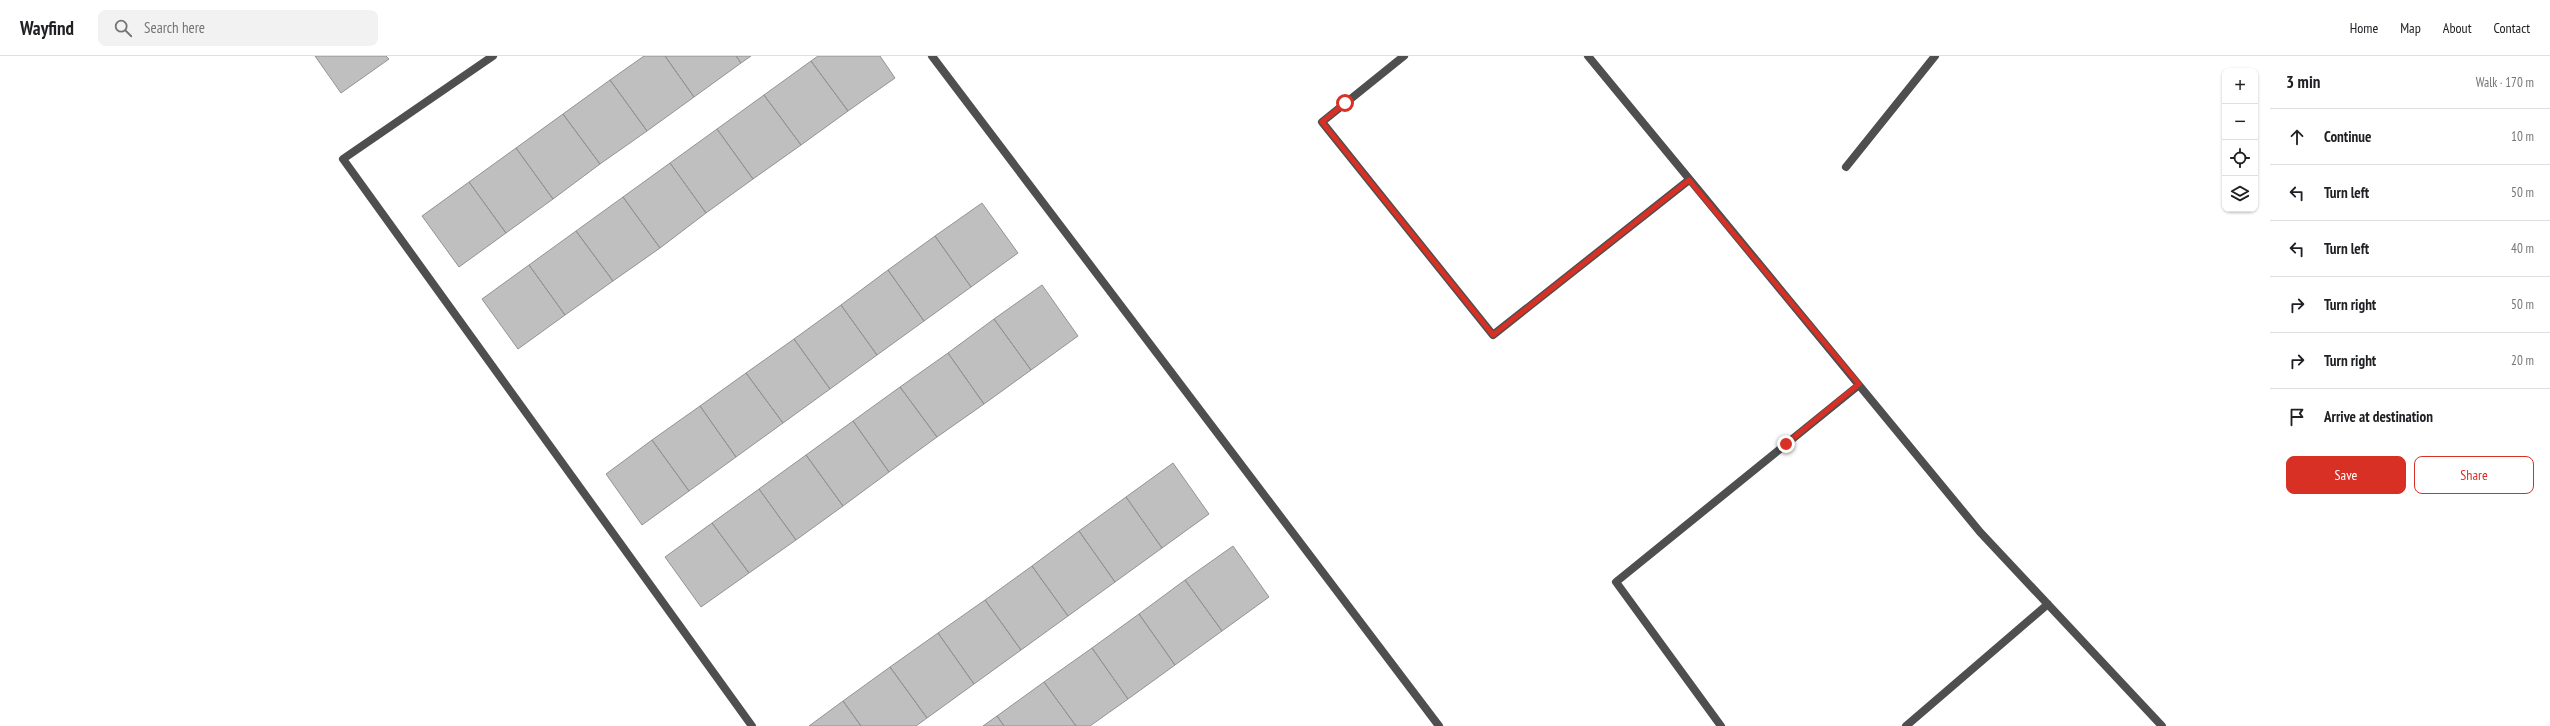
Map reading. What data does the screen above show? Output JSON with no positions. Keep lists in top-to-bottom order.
{
  "page": {
    "header": "Wayfind",
    "search": "Search here",
    "nav": [
      "Home",
      "Map",
      "About",
      "Contact"
    ],
    "heading": ["3 min", "Walk · 170 m"],
    "map_buttons": ["+", "−"],
    "list": [
      ["Continue", "10 m"],
      ["Turn left", "50 m"],
      ["Turn left", "40 m"],
      ["Turn right", "50 m"],
      ["Turn right", "20 m"],
      "Arrive at destination"
    ],
    "buttons": ["Save", "Share"]
  }
}
